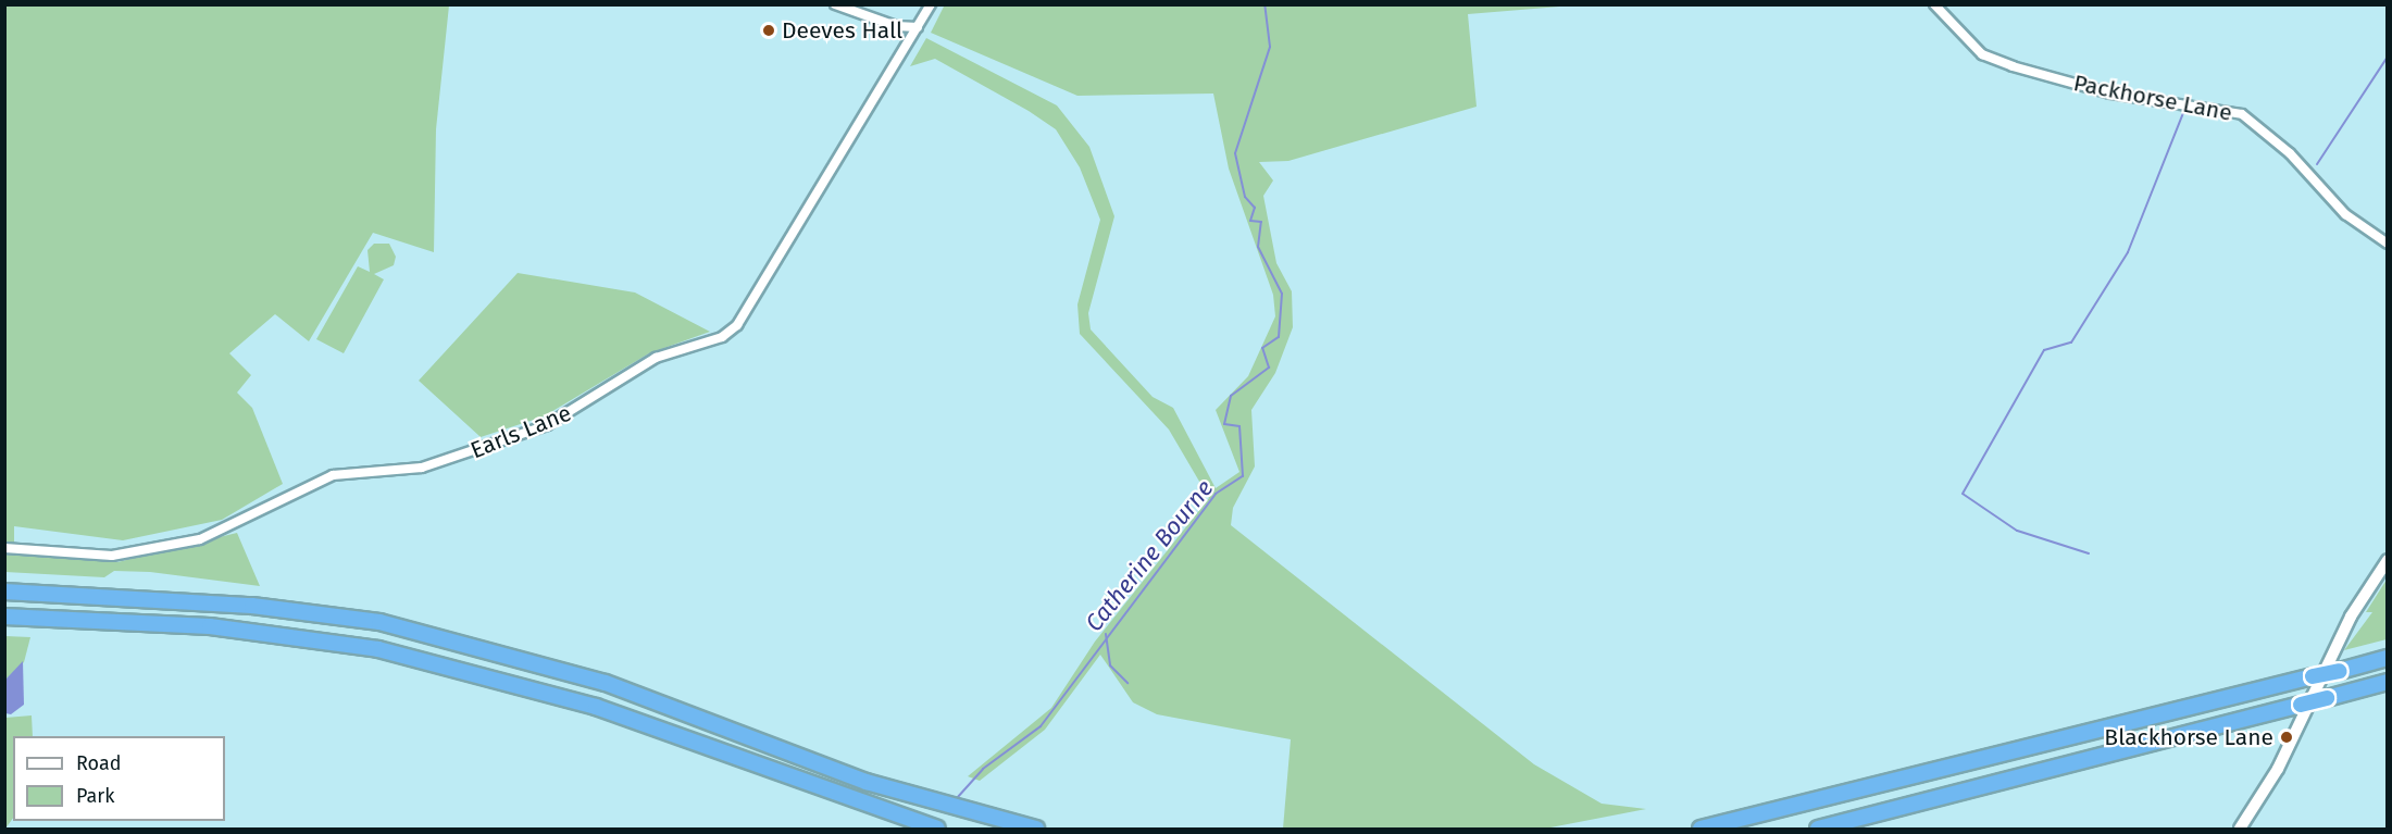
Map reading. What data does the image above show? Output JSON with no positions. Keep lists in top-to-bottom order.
{
  "streets": {
    "street": ["Packhorse Lane", "Earls Lane"]
  },
  "water": ["Catherine Bourne"],
  "places": ["Deeves Hall", "Blackhorse Lane"],
  "legend": ["Road", "Park"]
}
